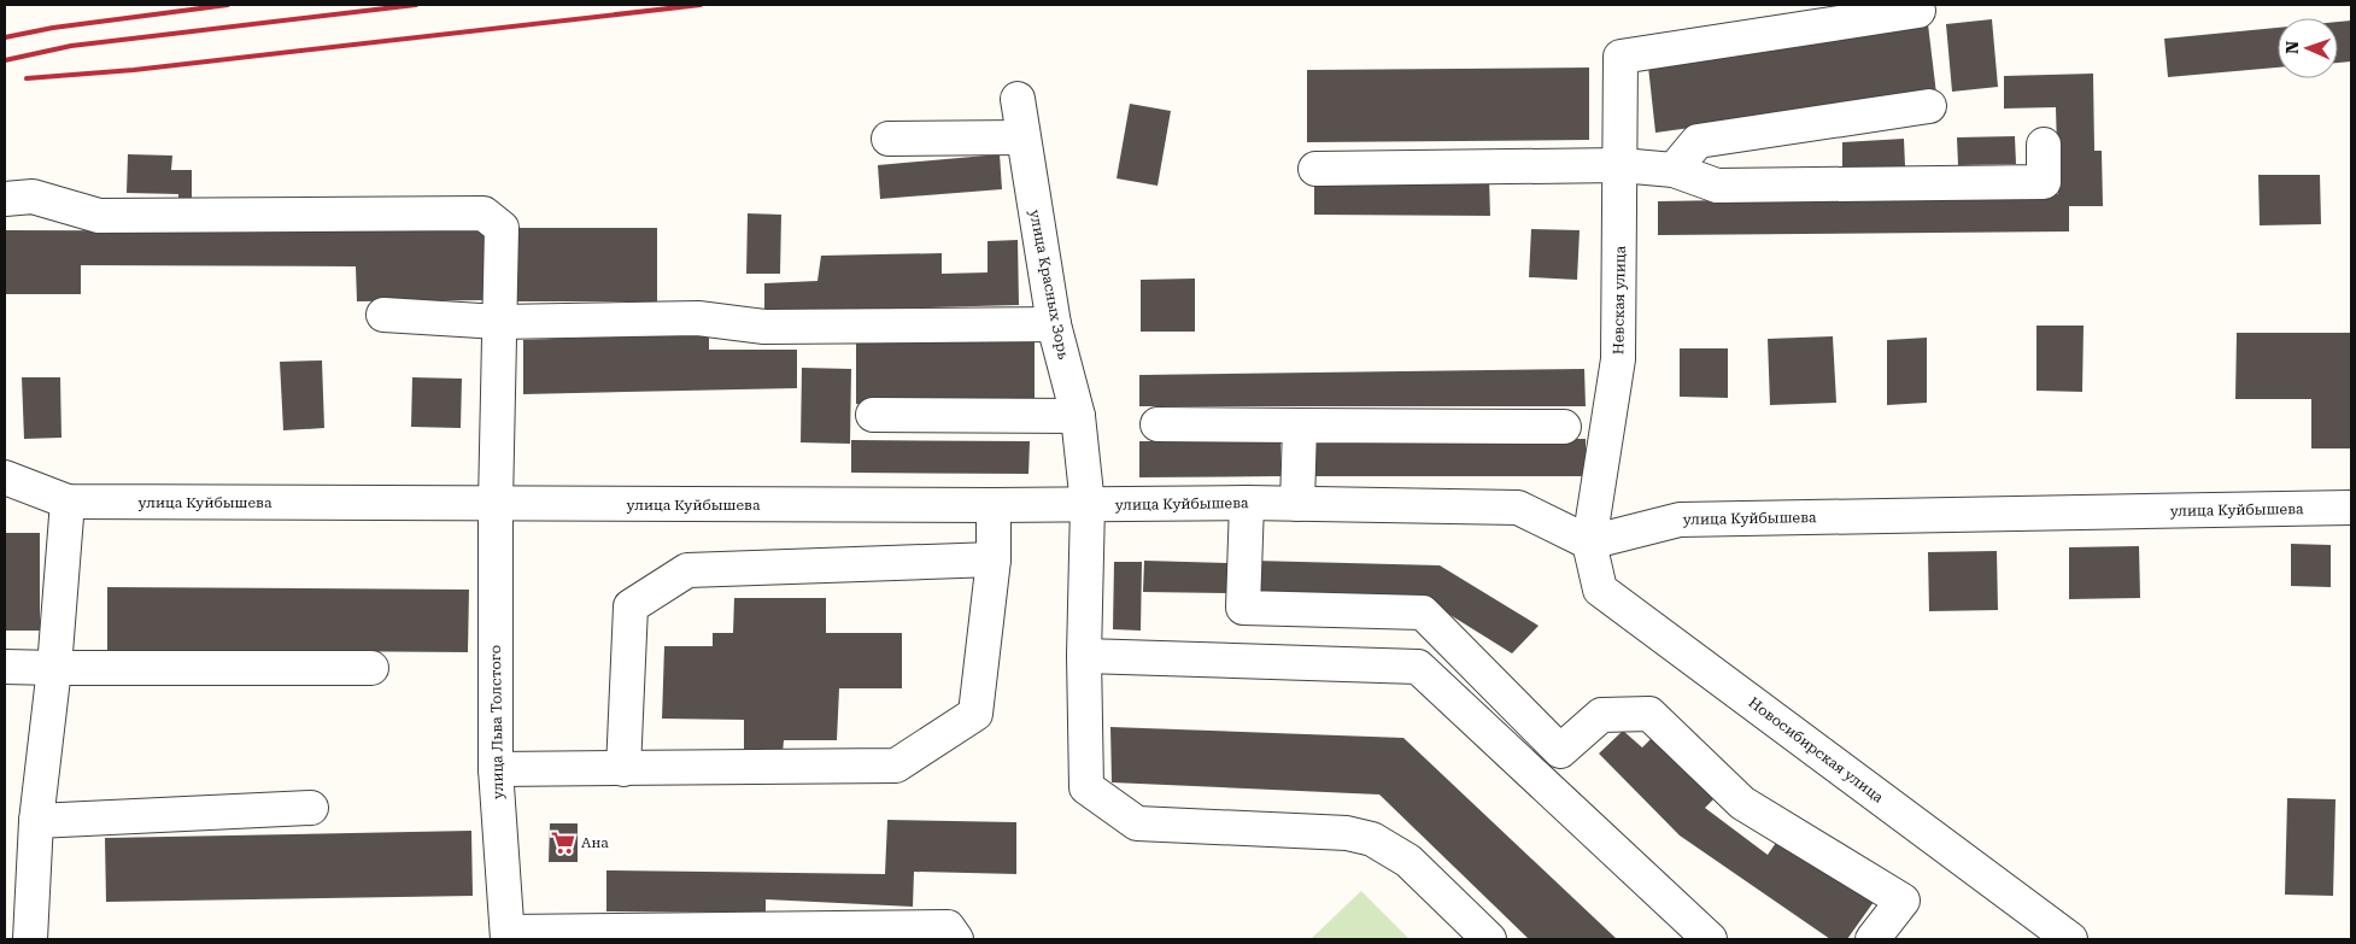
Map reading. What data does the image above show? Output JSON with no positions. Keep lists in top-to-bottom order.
{
  "streets": {
    "street": [
      "улица Красных Зорь",
      "Невская улица",
      "улица Куйбышева",
      "улица Льва Толстого",
      "Новосибирская улица"
    ]
  },
  "crossings": [
    ["улица Красных Зорь", "улица Куйбышева"],
    ["Невская улица", "улица Куйбышева"],
    ["Невская улица", "Новосибирская улица"],
    ["улица Куйбышева", "улица Льва Толстого"],
    ["улица Куйбышева", "Новосибирская улица"]
  ],
  "places": {
    "supermarket": ["Ана"]
  },
  "north": "left"
}
